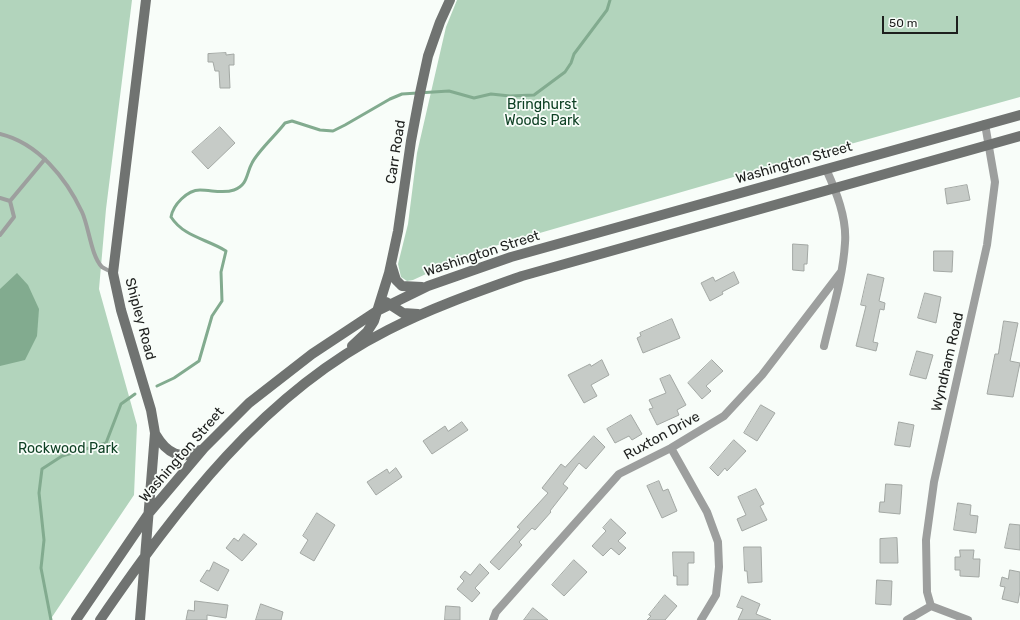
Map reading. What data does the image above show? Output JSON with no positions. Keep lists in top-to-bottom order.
{
  "streets": {
    "main road": ["Carr Road", "Washington Street", "Shipley Road"],
    "street": ["Wyndham Road", "Ruxton Drive"]
  },
  "crossings": [
    ["Carr Road", "Washington Street"],
    ["Washington Street", "Shipley Road"],
    ["Washington Street", "Wyndham Road"]
  ],
  "parks": ["Bringhurst Woods Park", "Rockwood Park"],
  "scale_bar": "50 m"
}
